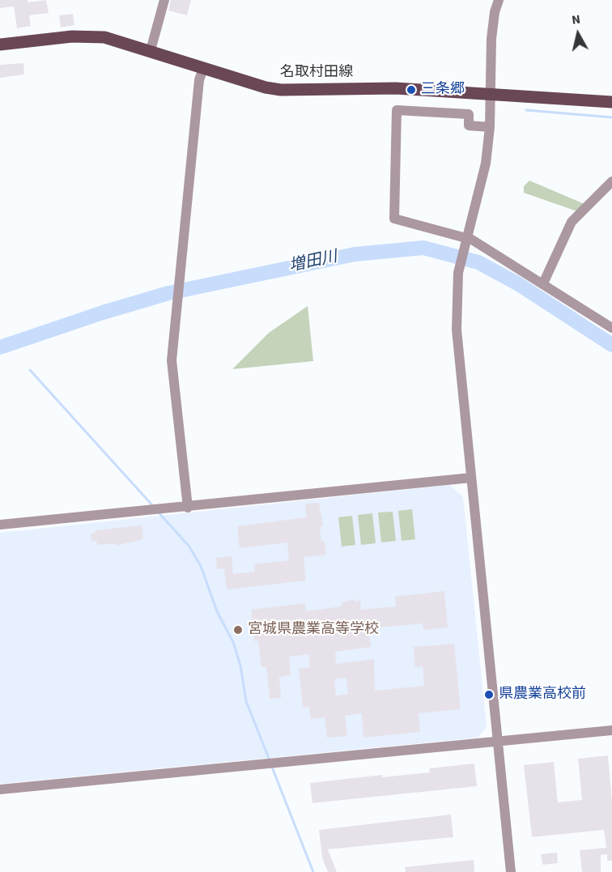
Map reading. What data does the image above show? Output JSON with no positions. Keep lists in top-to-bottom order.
{
  "streets": {
    "main road": ["名取村田線"]
  },
  "water": ["増田川"],
  "places": ["三条郷", "宮城県農業高等学校", "県農業高校前"],
  "north": "top"
}
